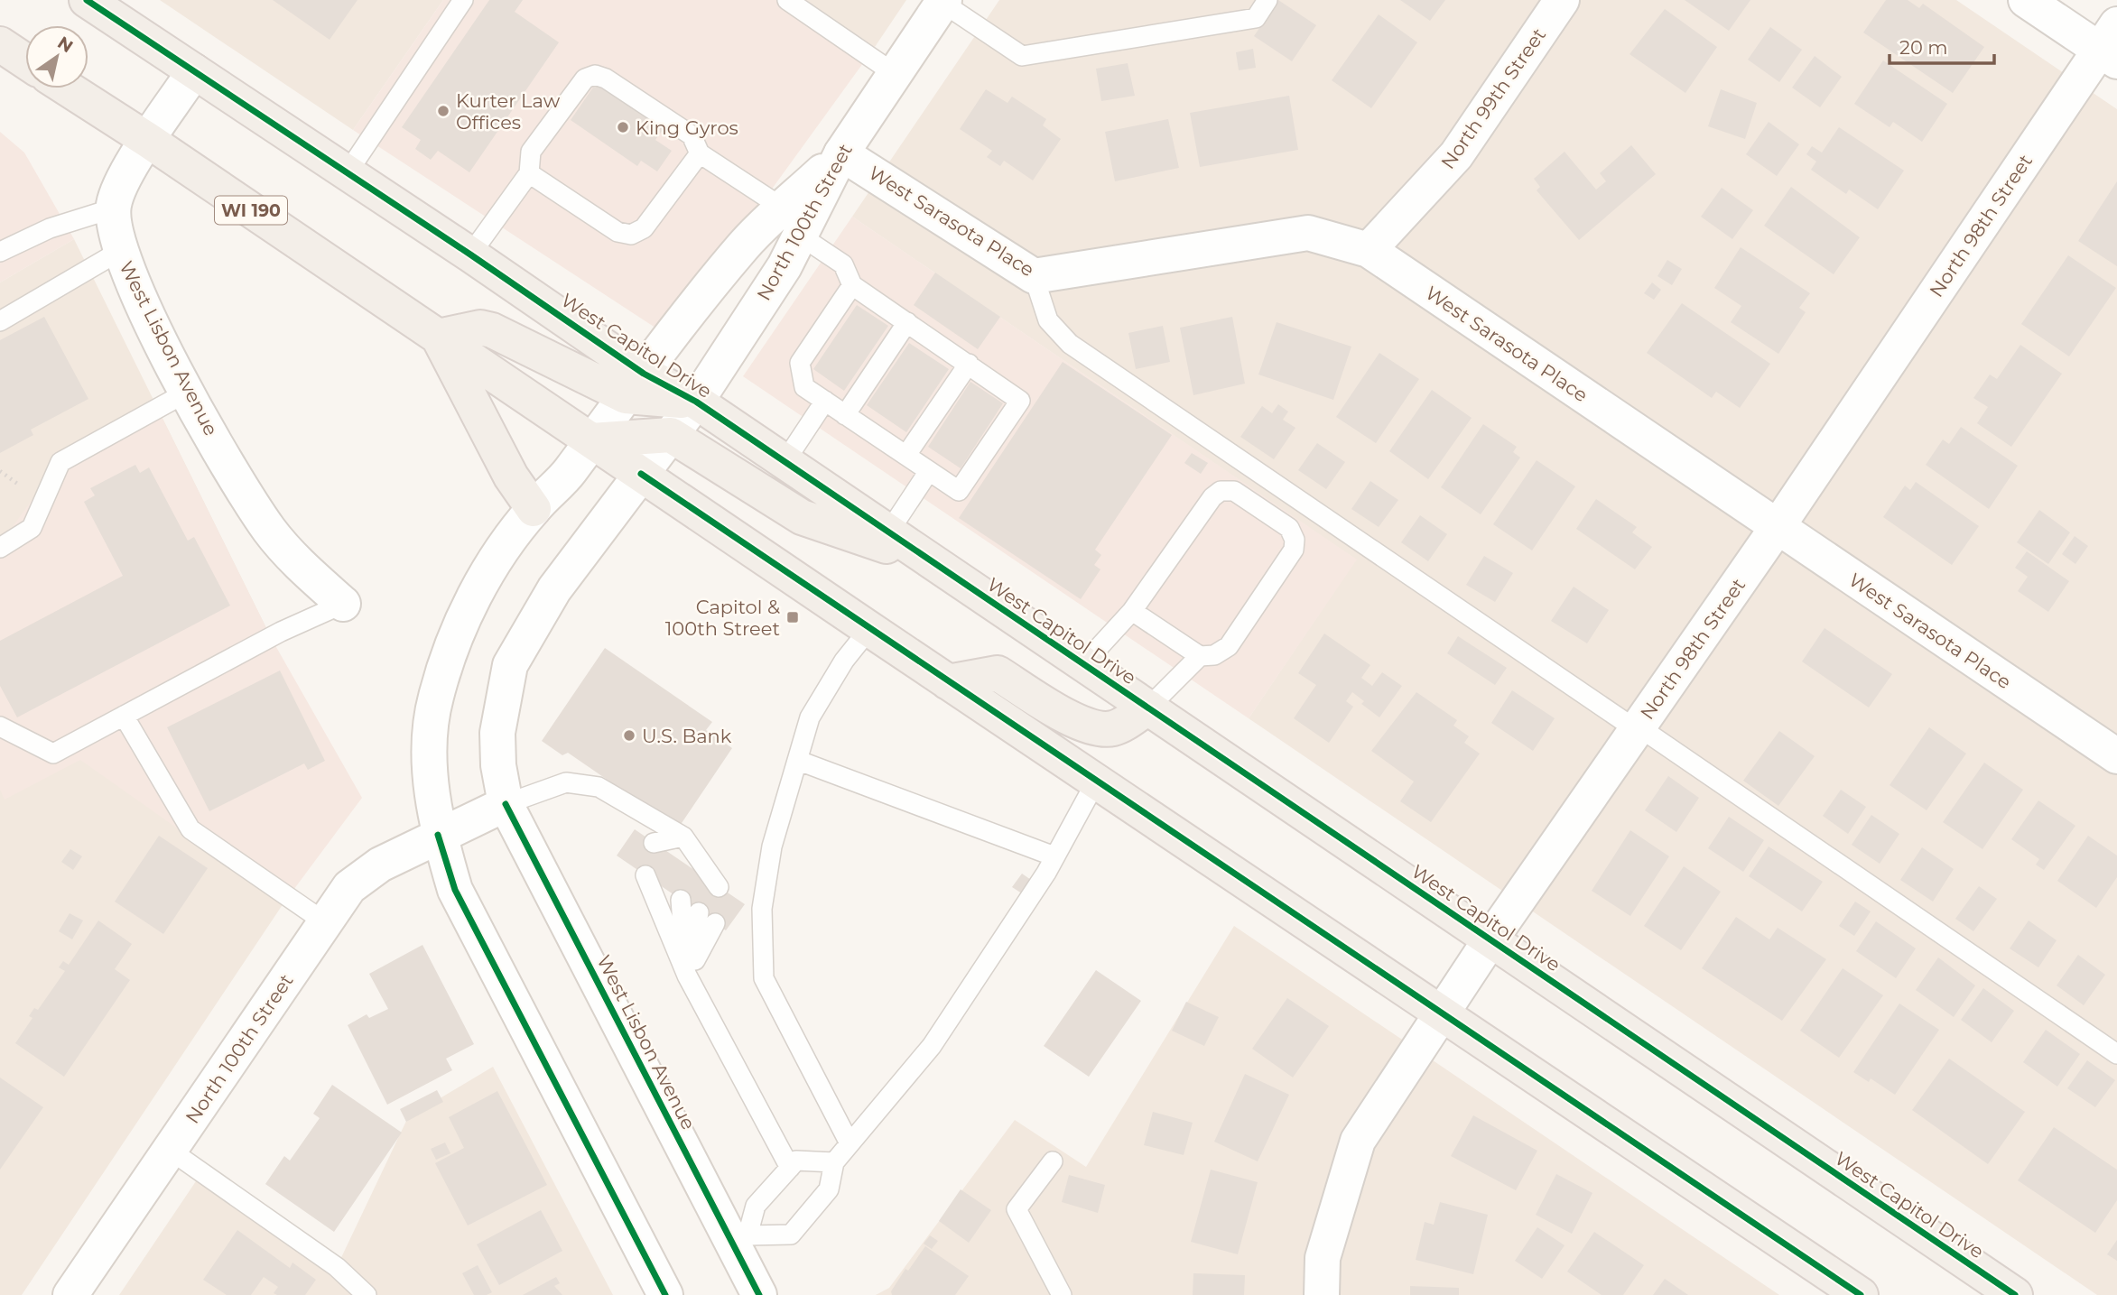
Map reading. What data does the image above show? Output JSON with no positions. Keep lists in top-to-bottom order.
{
  "streets": {
    "main road": ["WI 190", "West Capitol Drive"],
    "street": [
      "North 99th Street",
      "West Sarasota Place",
      "North 100th Street",
      "North 98th Street",
      "West Lisbon Avenue"
    ]
  },
  "crossings": [
    ["North 99th Street", "West Sarasota Place"],
    ["WI 190", "North 100th Street"],
    ["WI 190", "North 98th Street"],
    ["WI 190", "West Lisbon Avenue"],
    ["West Sarasota Place", "North 100th Street"],
    ["West Sarasota Place", "North 98th Street"],
    ["North 100th Street", "West Capitol Drive"],
    ["North 100th Street", "West Lisbon Avenue"],
    ["North 98th Street", "West Capitol Drive"],
    ["West Capitol Drive", "West Lisbon Avenue"]
  ],
  "places": {
    "other": ["Kurter Law Offices", "King Gyros", "U.S. Bank"],
    "transit": ["Capitol & 100th Street"]
  },
  "scale_bar": "20 m",
  "north": "top right"
}
